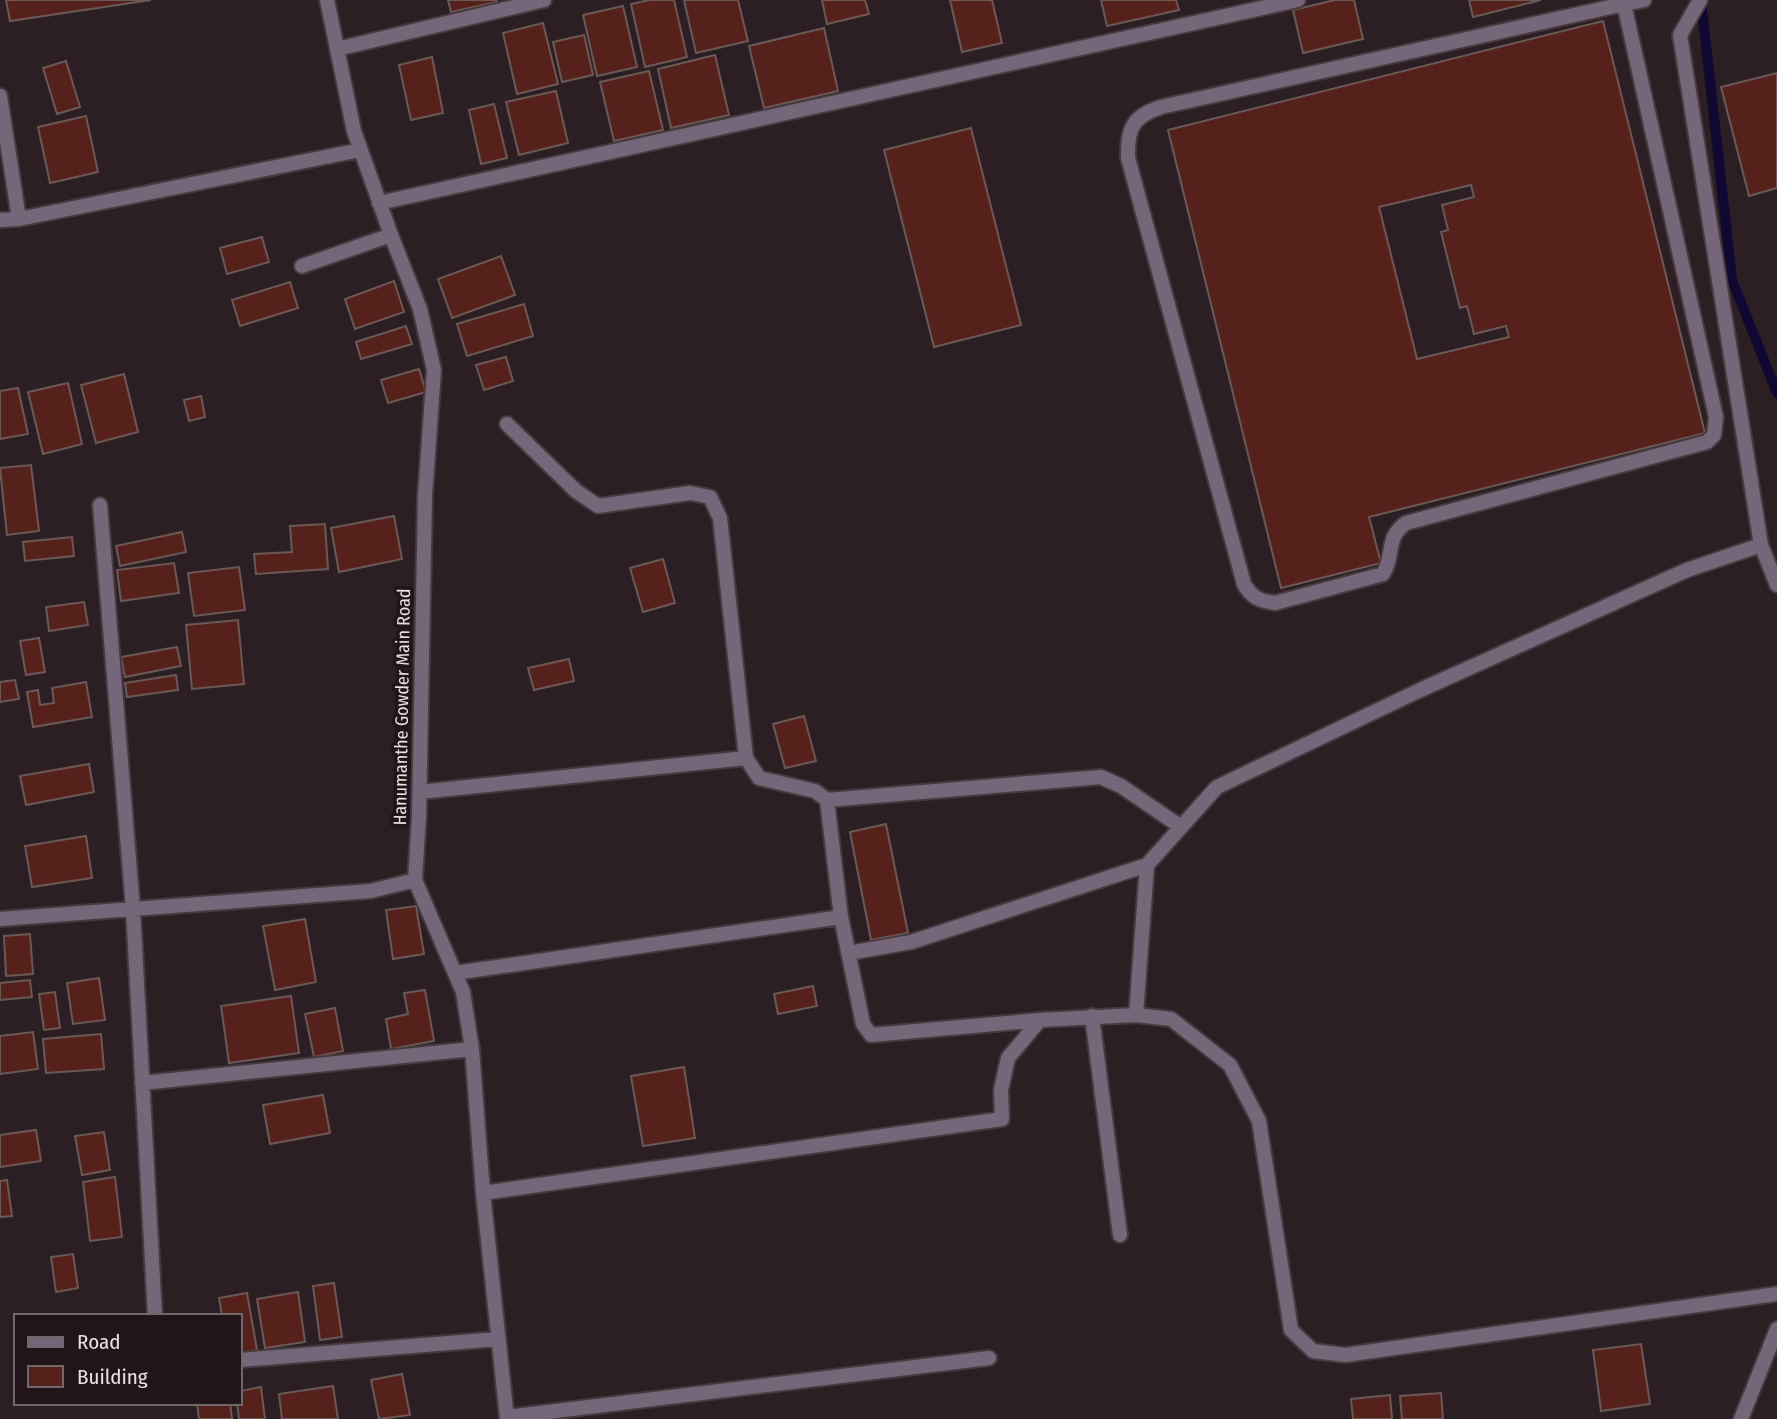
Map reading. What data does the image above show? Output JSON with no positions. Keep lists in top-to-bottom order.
{
  "streets": {
    "street": ["Hanumanthe Gowder Main Road"]
  },
  "legend": ["Road", "Building"]
}
